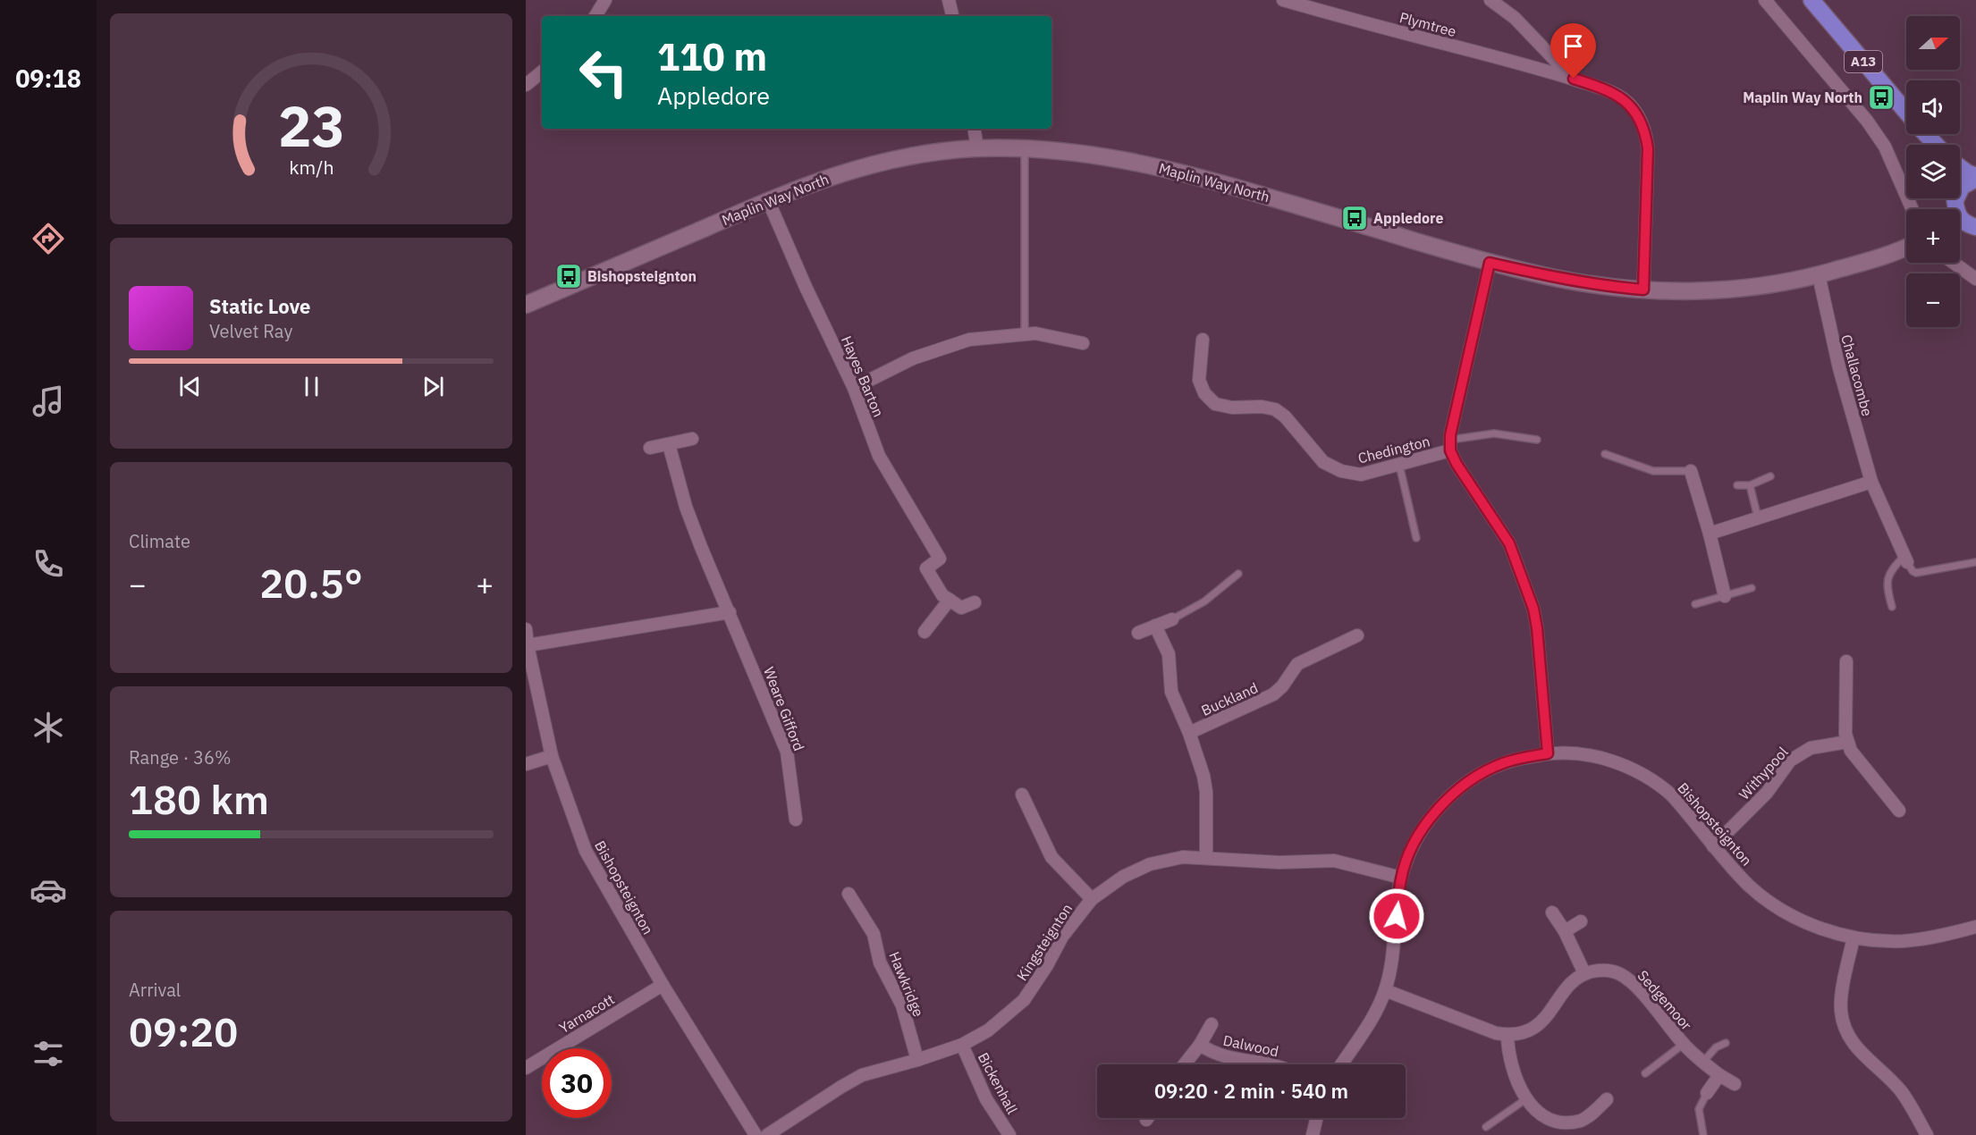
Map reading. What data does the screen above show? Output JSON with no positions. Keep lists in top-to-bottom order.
{
  "streets": {
    "main road": ["A13"],
    "street": [
      "Plymtree",
      "Maplin Way North",
      "Challacombe",
      "Hayes Barton",
      "Chedington",
      "Buckland",
      "Weare Gifford",
      "Withypool",
      "Bishopsteignton",
      "Kingsteignton",
      "Hawkridge",
      "Sedgemoor",
      "Yarnacott",
      "Dalwood",
      "Bickenhall"
    ]
  },
  "crossings": [
    ["Plymtree", "Maplin Way North"],
    ["Maplin Way North", "Challacombe"],
    ["Maplin Way North", "Hayes Barton"],
    ["Buckland", "Kingsteignton"],
    ["Withypool", "Bishopsteignton"],
    ["Bishopsteignton", "Kingsteignton"],
    ["Bishopsteignton", "Yarnacott"],
    ["Kingsteignton", "Hawkridge"],
    ["Kingsteignton", "Bickenhall"]
  ],
  "places": {
    "bus stop": ["Maplin Way North", "Appledore", "Bishopsteignton"]
  },
  "north": "right",
  "page": {
    "tabs": "09:18",
    "map_buttons": ["+", "−"],
    "turn": ["110 m", "Appledore"],
    "song": ["Static Love", "Velvet Ray"],
    "tile": [
      "Climate",
      ["Range · 36%", "180 km"],
      ["Arrival", "09:20"]
    ],
    "heat": ["−", "20.5°", "+"],
    "limit": "30",
    "trip": "09:20 · 2 min · 540 m",
    "gauge": ["23", "km/h"]
  }
}
